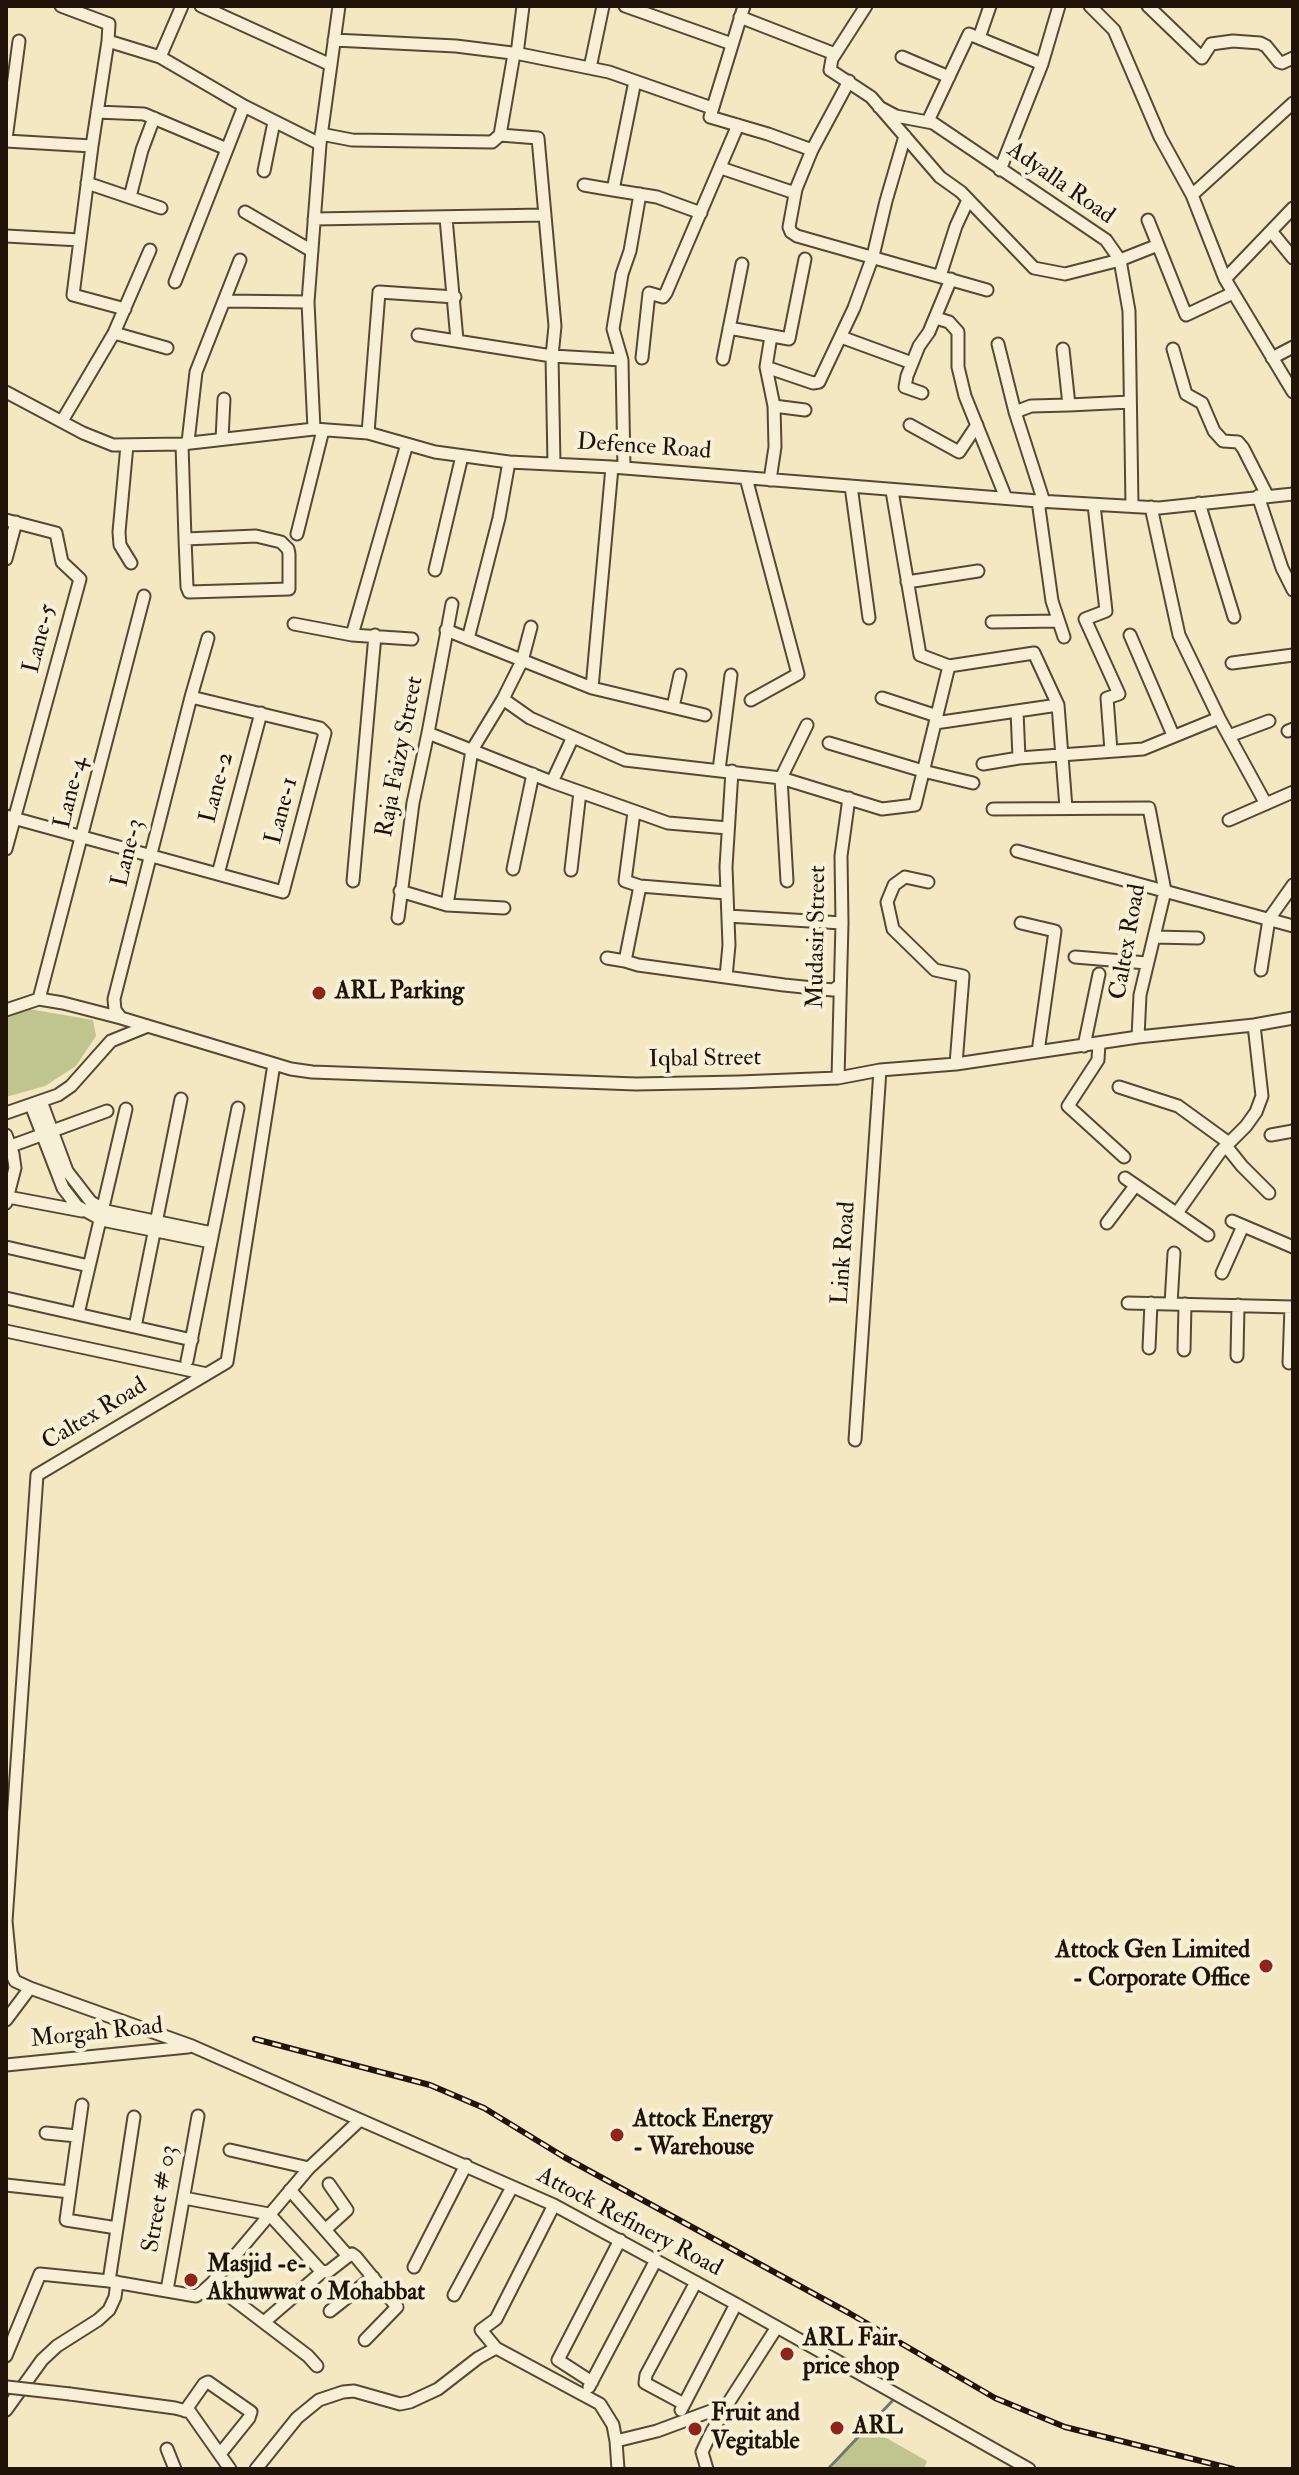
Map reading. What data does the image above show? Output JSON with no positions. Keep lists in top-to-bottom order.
{
  "streets": {
    "street": [
      "Adyalla Road",
      "Defence Road",
      "Lane-5",
      "Raja Faizy Street",
      "Lane-2",
      "Lane-4",
      "Lane-1",
      "Lane-3",
      "Mudasir Street",
      "Caltex Road",
      "Iqbal Street",
      "Link Road",
      "Morgah Road",
      "Street # 03",
      "Attock Refinery Road"
    ]
  },
  "crossings": [
    ["Adyalla Road", "Defence Road"],
    ["Lane-2", "Lane-1"],
    ["Lane-4", "Iqbal Street"],
    ["Lane-3", "Iqbal Street"],
    ["Mudasir Street", "Iqbal Street"],
    ["Caltex Road", "Iqbal Street"],
    ["Iqbal Street", "Link Road"],
    ["Morgah Road", "Attock Refinery Road"]
  ],
  "places": [
    "ARL Parking",
    "Attock Gen Limited - Corporate Office",
    "Attock Energy - Warehouse",
    "Masjid -e- Akhuwwat o Mohabbat",
    "ARL Fair price shop",
    "ARL",
    "Fruit and Vegitable"
  ]
}
